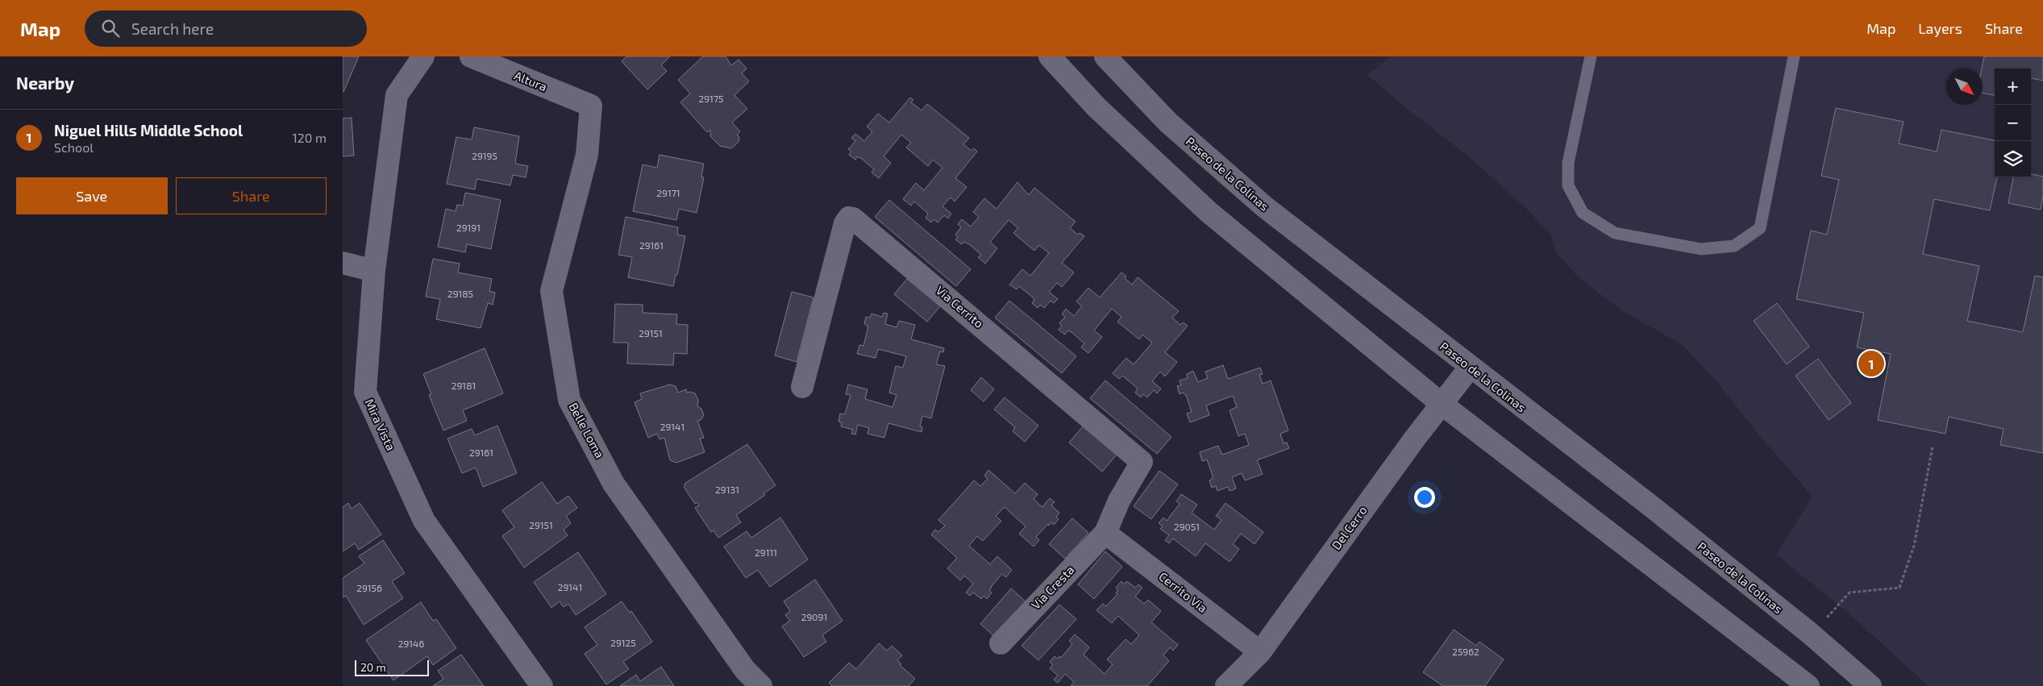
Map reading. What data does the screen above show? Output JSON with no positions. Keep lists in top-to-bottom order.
{
  "streets": {
    "street": [
      "Altura",
      "Paseo de la Colinas",
      "Via Cerrito",
      "Mira Vista",
      "Belle Loma",
      "Del Cerro",
      "Via Cresta",
      "Cerrito Via"
    ]
  },
  "crossings": [
    ["Altura", "Belle Loma"],
    ["Paseo de la Colinas", "Del Cerro"],
    ["Via Cerrito", "Via Cresta"],
    ["Via Cerrito", "Cerrito Via"],
    ["Del Cerro", "Cerrito Via"],
    ["Via Cresta", "Cerrito Via"]
  ],
  "house_numbers": [
    "29175",
    "29195",
    "29171",
    "29191",
    "29161",
    "29185",
    "29151",
    "29181",
    "29141",
    "29161",
    "29131",
    "29151",
    "29051",
    "29111",
    "29141",
    "29156",
    "29091",
    "29125",
    "29146",
    "25962"
  ],
  "scale_bar": "20 m",
  "north": "bottom right",
  "page": {
    "header": "Map",
    "search": "Search here",
    "nav": ["Map", "Layers", "Share"],
    "heading": "Nearby",
    "map_buttons": ["+", "−"],
    "list": [
      {
        "mark": "1",
        "name": "Niguel Hills Middle School",
        "note": "School",
        "value": "120 m"
      }
    ],
    "buttons": ["Save", "Share"],
    "pins": "1",
    "scale": "20 m"
  }
}
